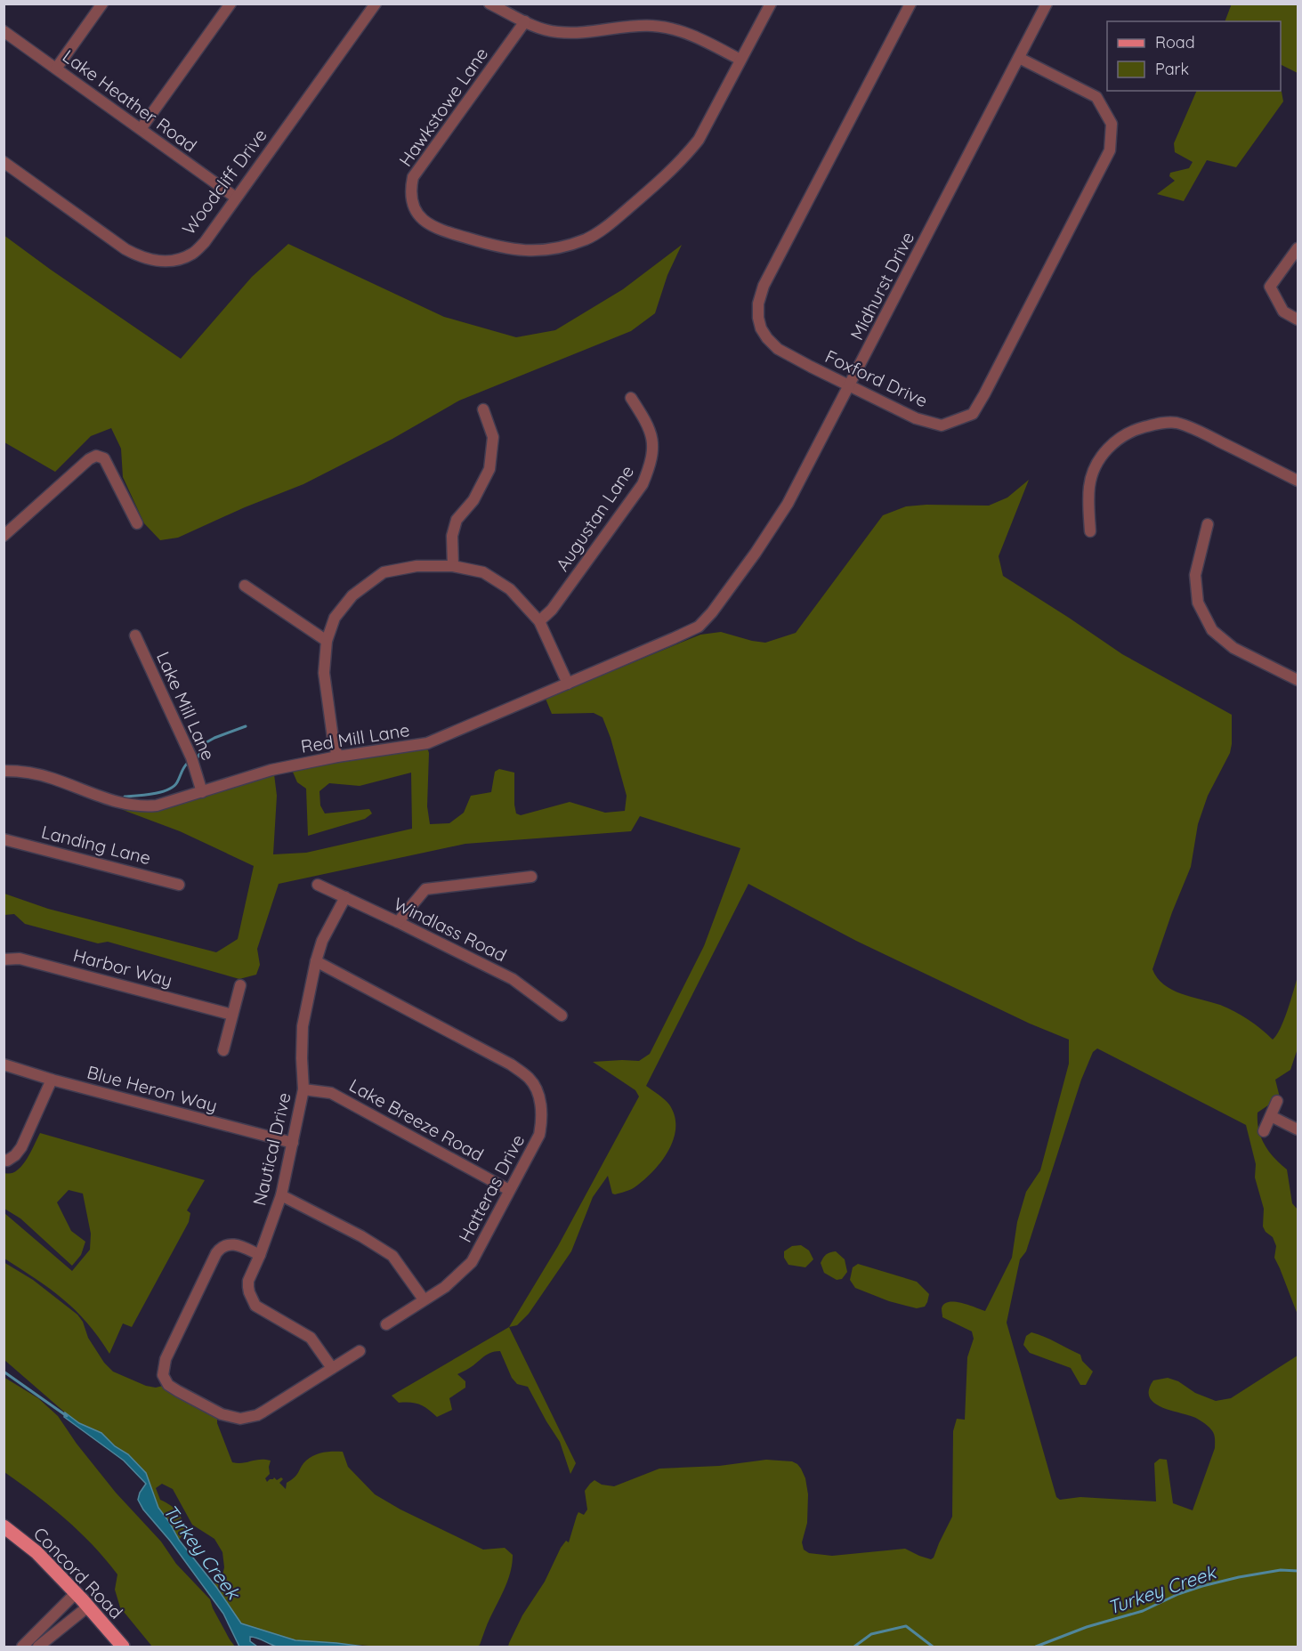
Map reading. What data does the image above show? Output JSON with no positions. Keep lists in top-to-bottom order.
{
  "streets": {
    "main road": ["Concord Road"],
    "street": [
      "Lake Heather Road",
      "Hawkstowe Lane",
      "Woodcliff Drive",
      "Midhurst Drive",
      "Foxford Drive",
      "Augustan Lane",
      "Lake Mill Lane",
      "Red Mill Lane",
      "Landing Lane",
      "Windlass Road",
      "Harbor Way",
      "Blue Heron Way",
      "Lake Breeze Road",
      "Nautical Drive",
      "Hatteras Drive"
    ]
  },
  "crossings": [
    ["Lake Heather Road", "Woodcliff Drive"],
    ["Midhurst Drive", "Foxford Drive"],
    ["Midhurst Drive", "Red Mill Lane"],
    ["Lake Mill Lane", "Red Mill Lane"],
    ["Windlass Road", "Nautical Drive"],
    ["Blue Heron Way", "Nautical Drive"],
    ["Lake Breeze Road", "Nautical Drive"],
    ["Lake Breeze Road", "Hatteras Drive"],
    ["Nautical Drive", "Hatteras Drive"]
  ],
  "water": ["Turkey Creek"],
  "legend": ["Road", "Park"]
}
